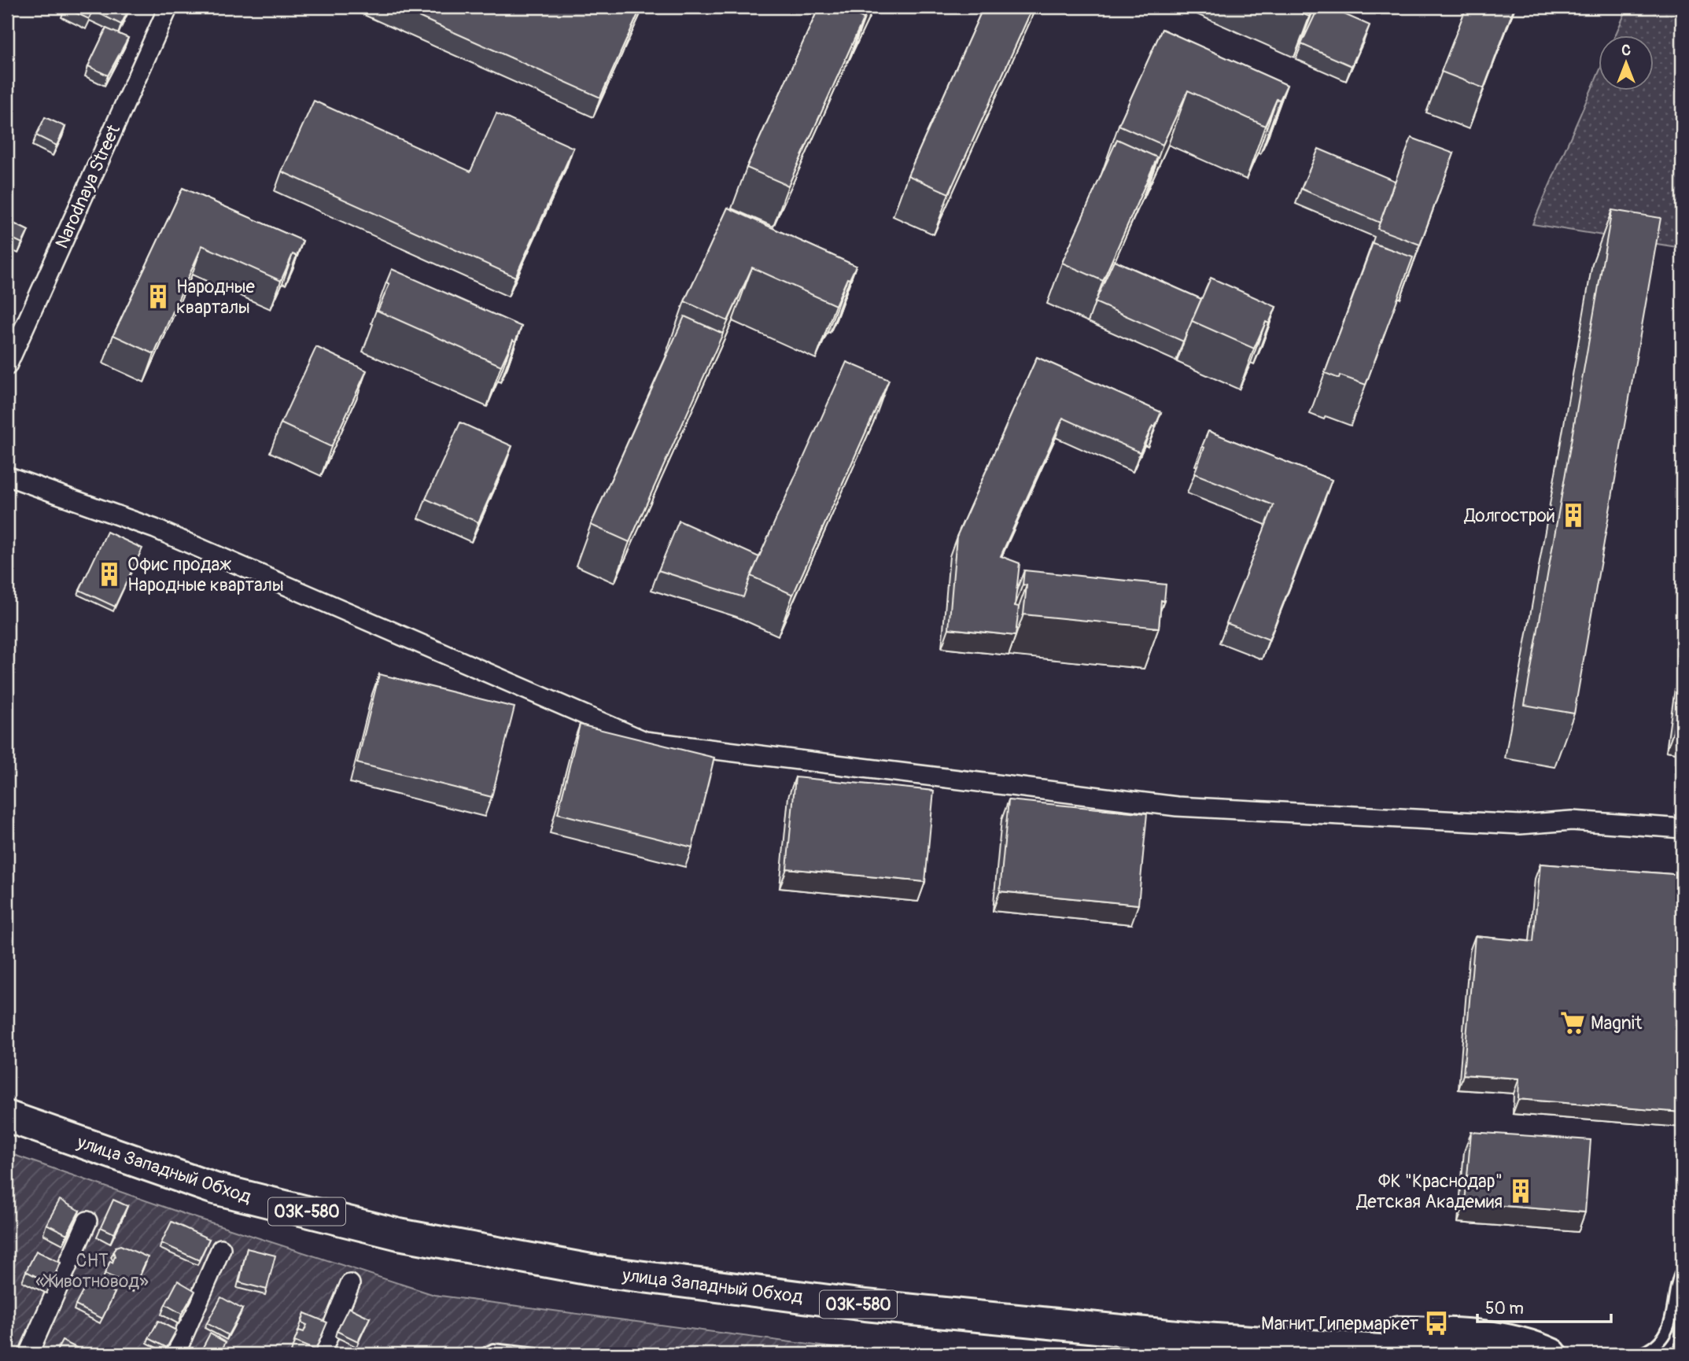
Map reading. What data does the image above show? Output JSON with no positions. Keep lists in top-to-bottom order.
{
  "streets": {
    "highway": ["улица Западный Обход", "03К-580"],
    "street": ["Narodnaya Street"]
  },
  "parks": ["СНТ «Животновод»"],
  "places": {
    "building": [
      "Народные кварталы",
      "Долгострой",
      "Офис продаж Народные кварталы",
      "ФК \"Краснодар\" Детская Академия"
    ],
    "supermarket": ["Magnit"],
    "bus stop": ["Магнит Гипермаркет"]
  },
  "scale_bar": "50 m",
  "north": "top"
}
